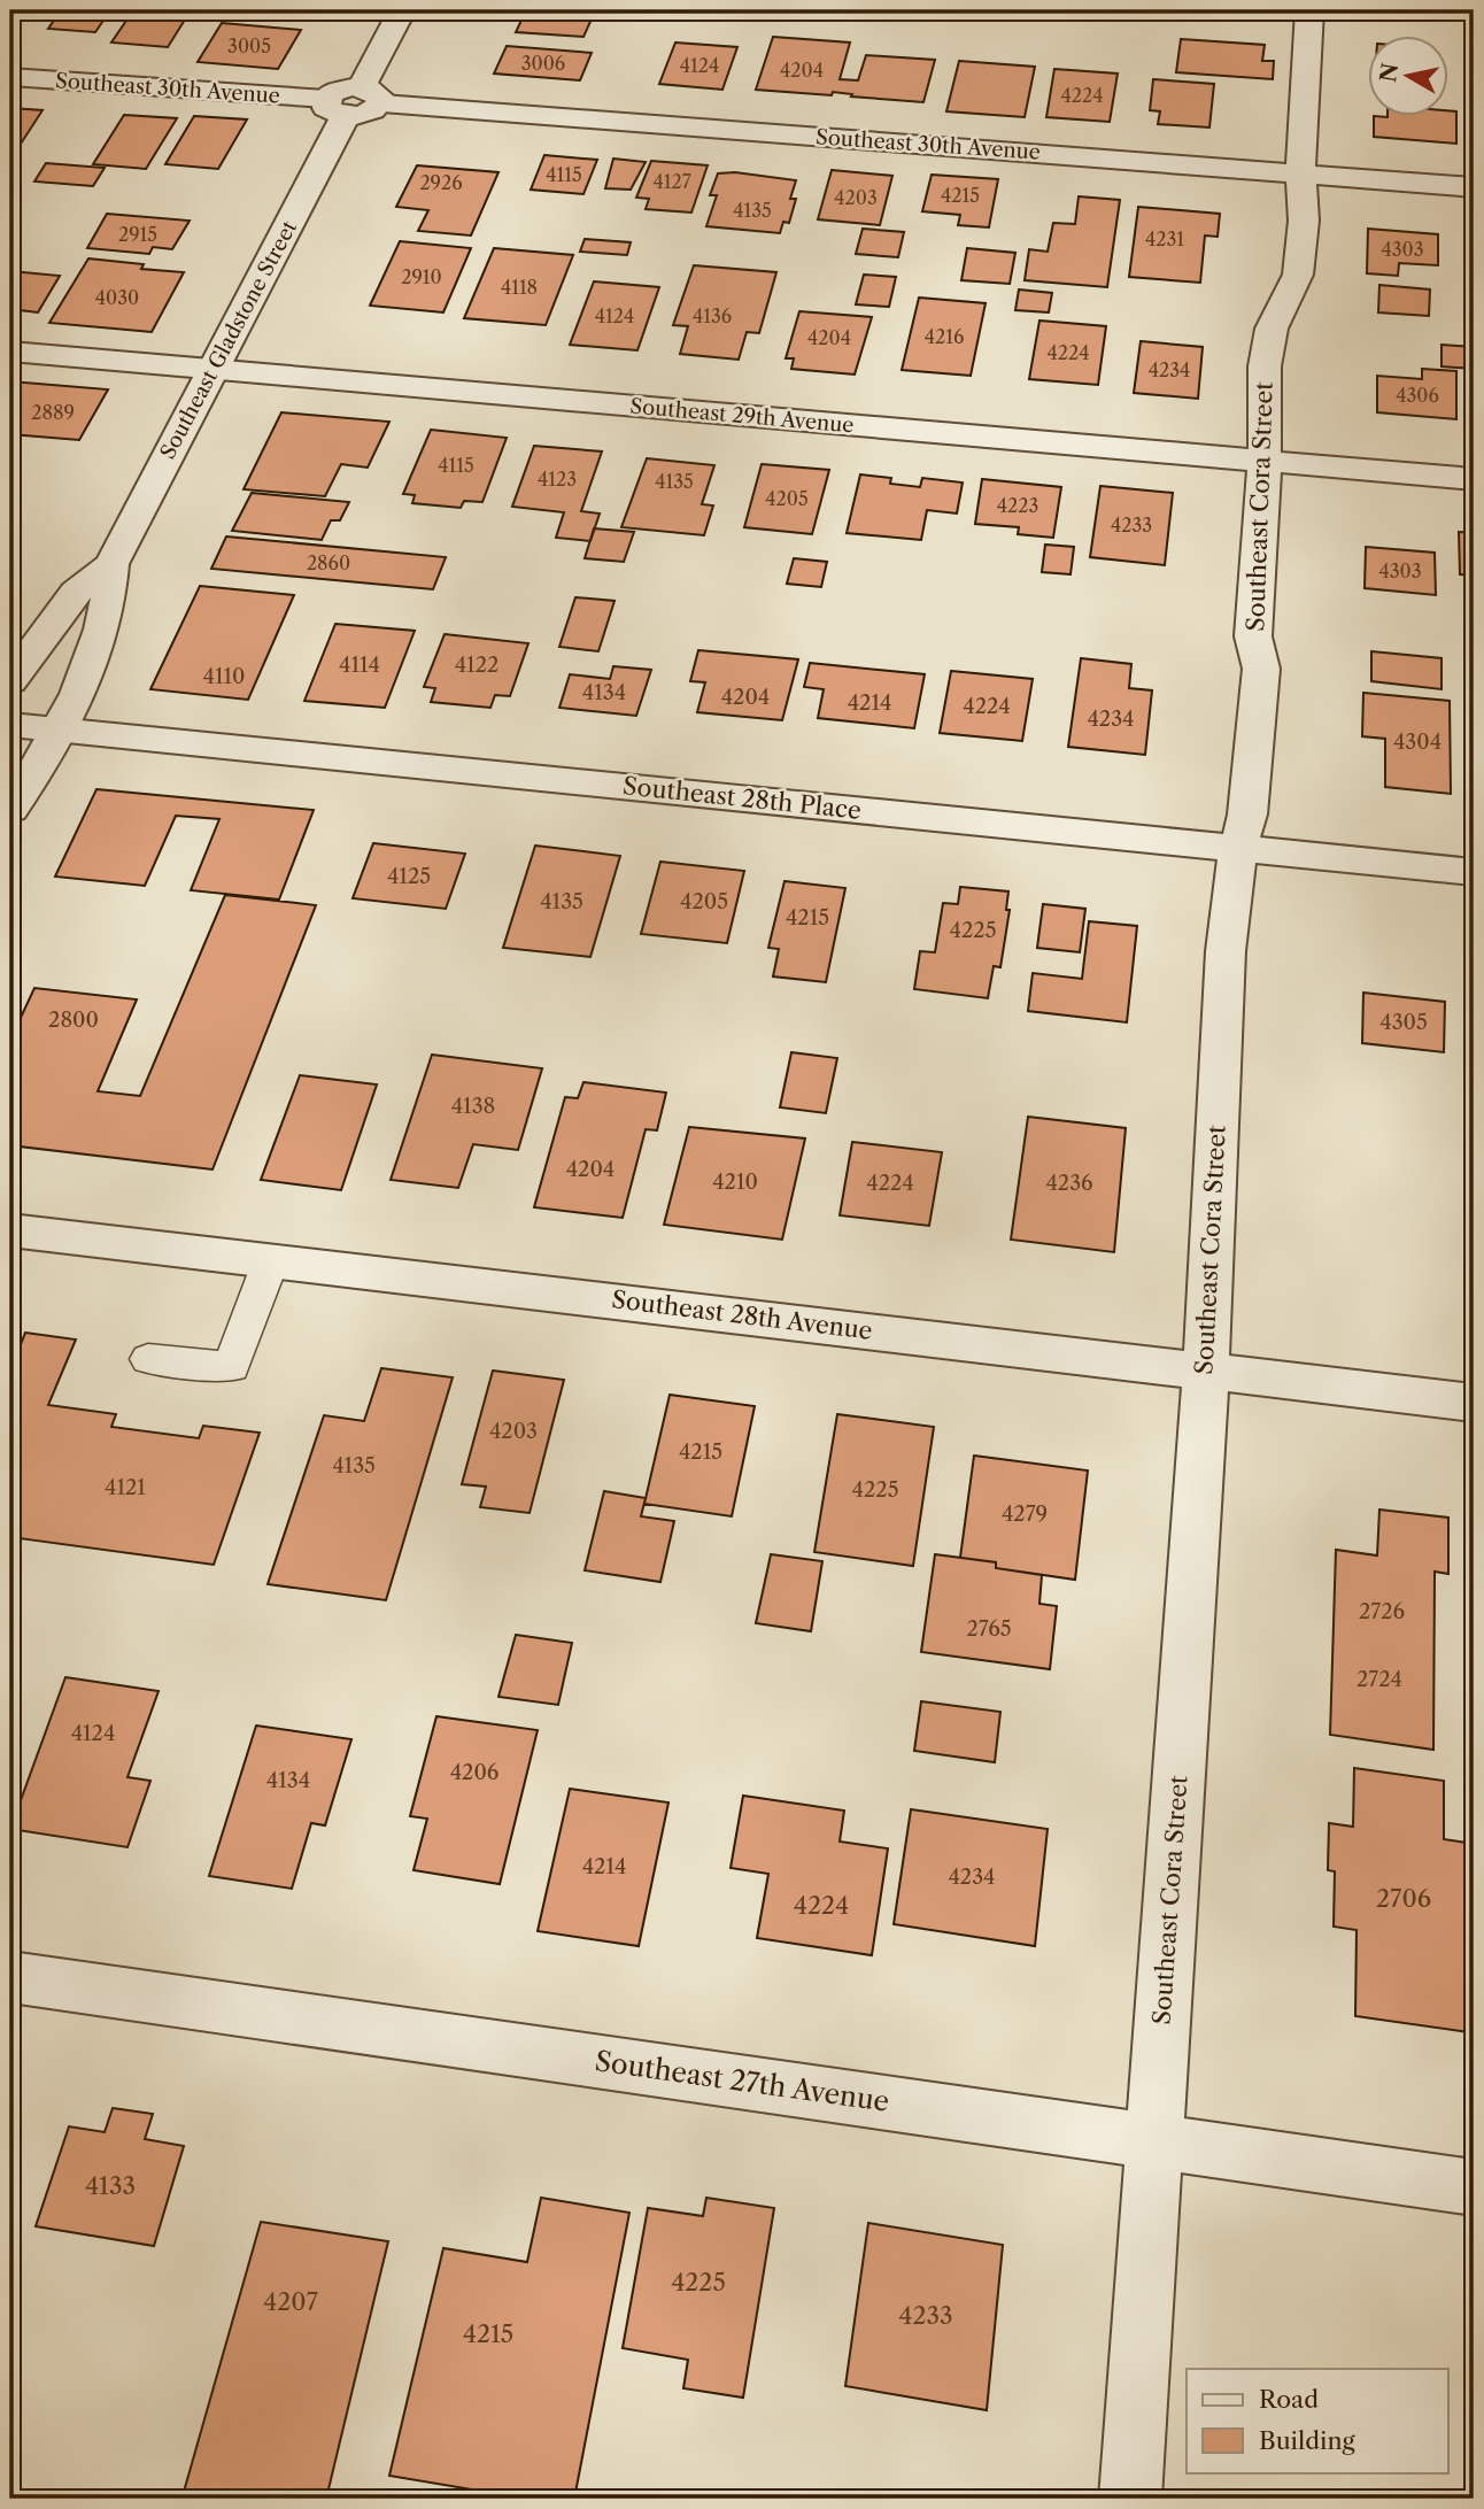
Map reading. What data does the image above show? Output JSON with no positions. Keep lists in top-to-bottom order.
{
  "streets": {
    "street": [
      "Southeast 30th Avenue",
      "Southeast Gladstone Street",
      "Southeast 29th Avenue",
      "Southeast Cora Street",
      "Southeast 28th Place",
      "Southeast 28th Avenue",
      "Southeast 27th Avenue"
    ]
  },
  "crossings": [
    ["Southeast 30th Avenue", "Southeast Gladstone Street"],
    ["Southeast 30th Avenue", "Southeast Cora Street"],
    ["Southeast Gladstone Street", "Southeast 29th Avenue"],
    ["Southeast Gladstone Street", "Southeast 28th Place"],
    ["Southeast 29th Avenue", "Southeast Cora Street"],
    ["Southeast Cora Street", "Southeast 28th Place"],
    ["Southeast Cora Street", "Southeast 28th Avenue"],
    ["Southeast Cora Street", "Southeast 27th Avenue"]
  ],
  "house_numbers": [
    "3005",
    "3006",
    "4124",
    "4204",
    "4224",
    "4115",
    "4127",
    "2926",
    "4215",
    "4203",
    "4135",
    "2915",
    "4231",
    "4303",
    "2910",
    "4118",
    "4030",
    "4124",
    "4136",
    "4216",
    "4204",
    "4224",
    "4234",
    "4306",
    "2889",
    "4115",
    "4123",
    "4135",
    "4205",
    "4223",
    "4233",
    "2860",
    "4303",
    "4114",
    "4122",
    "4110",
    "4134",
    "4204",
    "4214",
    "4224",
    "4234",
    "4304",
    "4125",
    "4135",
    "4205",
    "4215",
    "4225",
    "2800",
    "4305",
    "4138",
    "4204",
    "4210",
    "4224",
    "4236",
    "4203",
    "4215",
    "4135",
    "4121",
    "4225",
    "4279",
    "2726",
    "2765",
    "2724",
    "4124",
    "4206",
    "4134",
    "4214",
    "4234",
    "2706",
    "4224",
    "4133",
    "4225",
    "4207",
    "4233",
    "4215"
  ],
  "legend": ["Road", "Building"],
  "north": "left"
}
